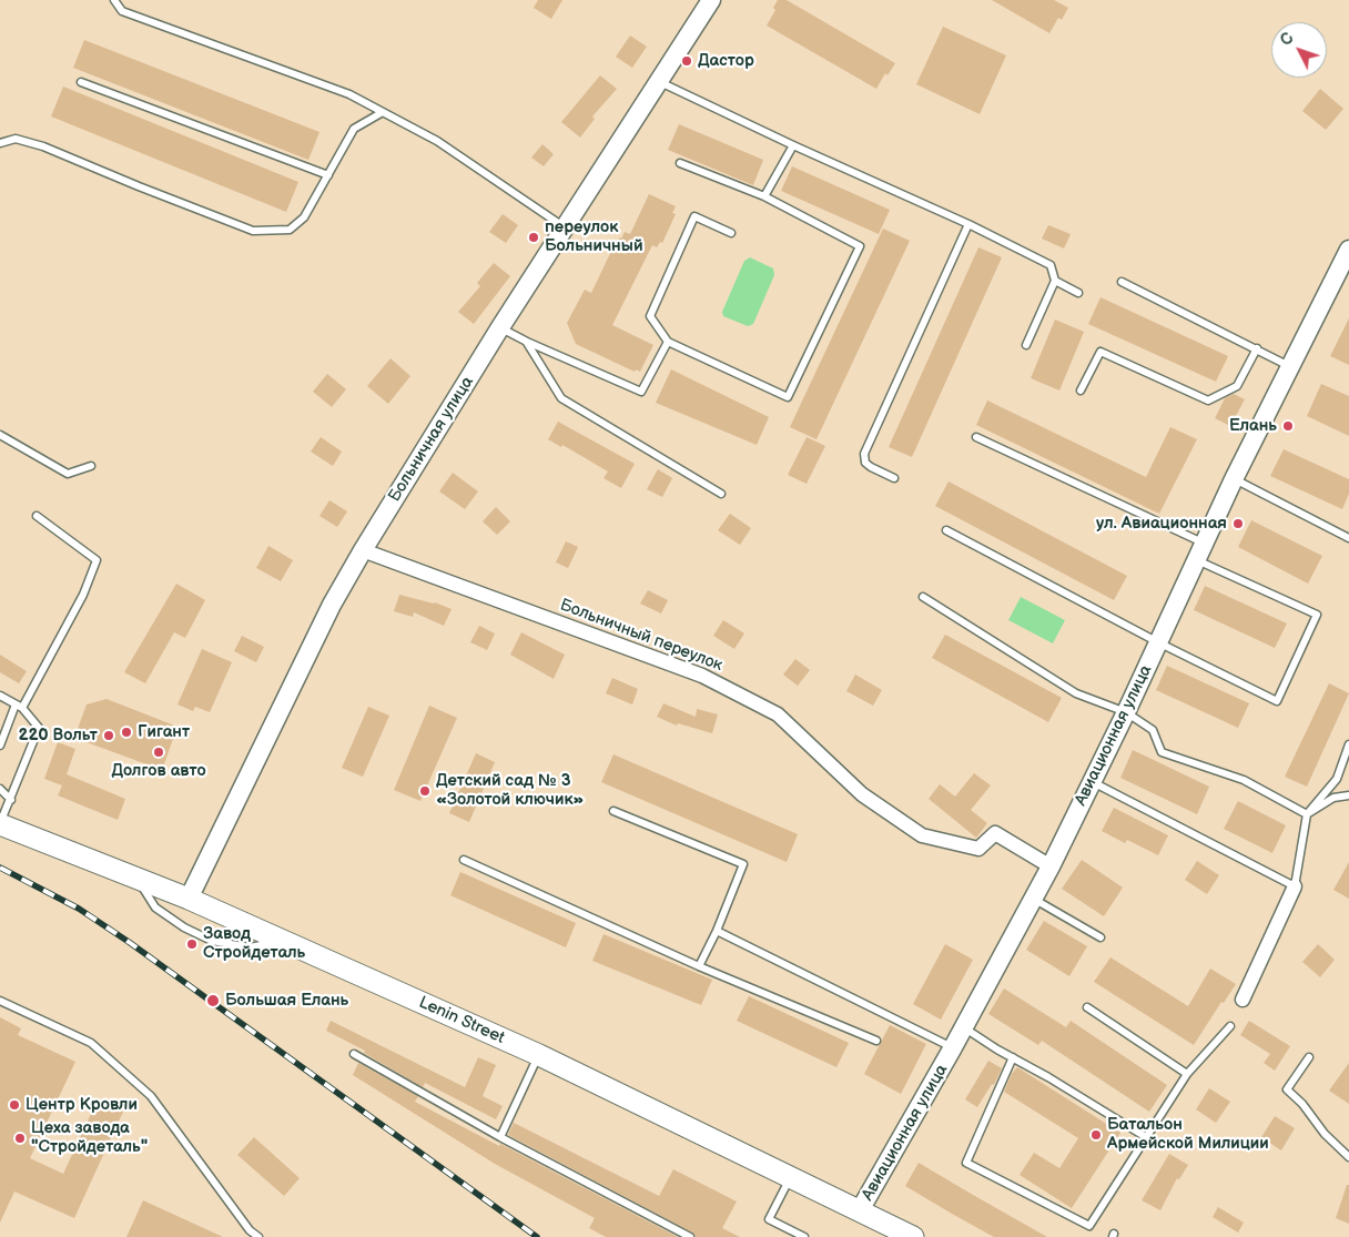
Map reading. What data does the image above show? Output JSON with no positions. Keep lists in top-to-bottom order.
{
  "streets": {
    "main road": ["Lenin Street"],
    "street": ["Больничная улица", "Больничный переулок", "Авиационная улица"]
  },
  "crossings": [
    ["Больничная улица", "Больничный переулок"],
    ["Больничная улица", "Lenin Street"],
    ["Больничный переулок", "Авиационная улица"],
    ["Авиационная улица", "Lenin Street"]
  ],
  "places": [
    "Дастор",
    "переулок Больничный",
    "Елань",
    "ул. Авиационная",
    "Гигант",
    "220 Вольт",
    "Долгов авто",
    "Детский сад № 3 «Золотой ключик»",
    "Завод Стройдеталь",
    "Большая Елань",
    "Центр Кровли",
    "Батальон Армейской Милиции",
    "Цеха завода \"Стройдеталь\""
  ],
  "north": "top left"
}
